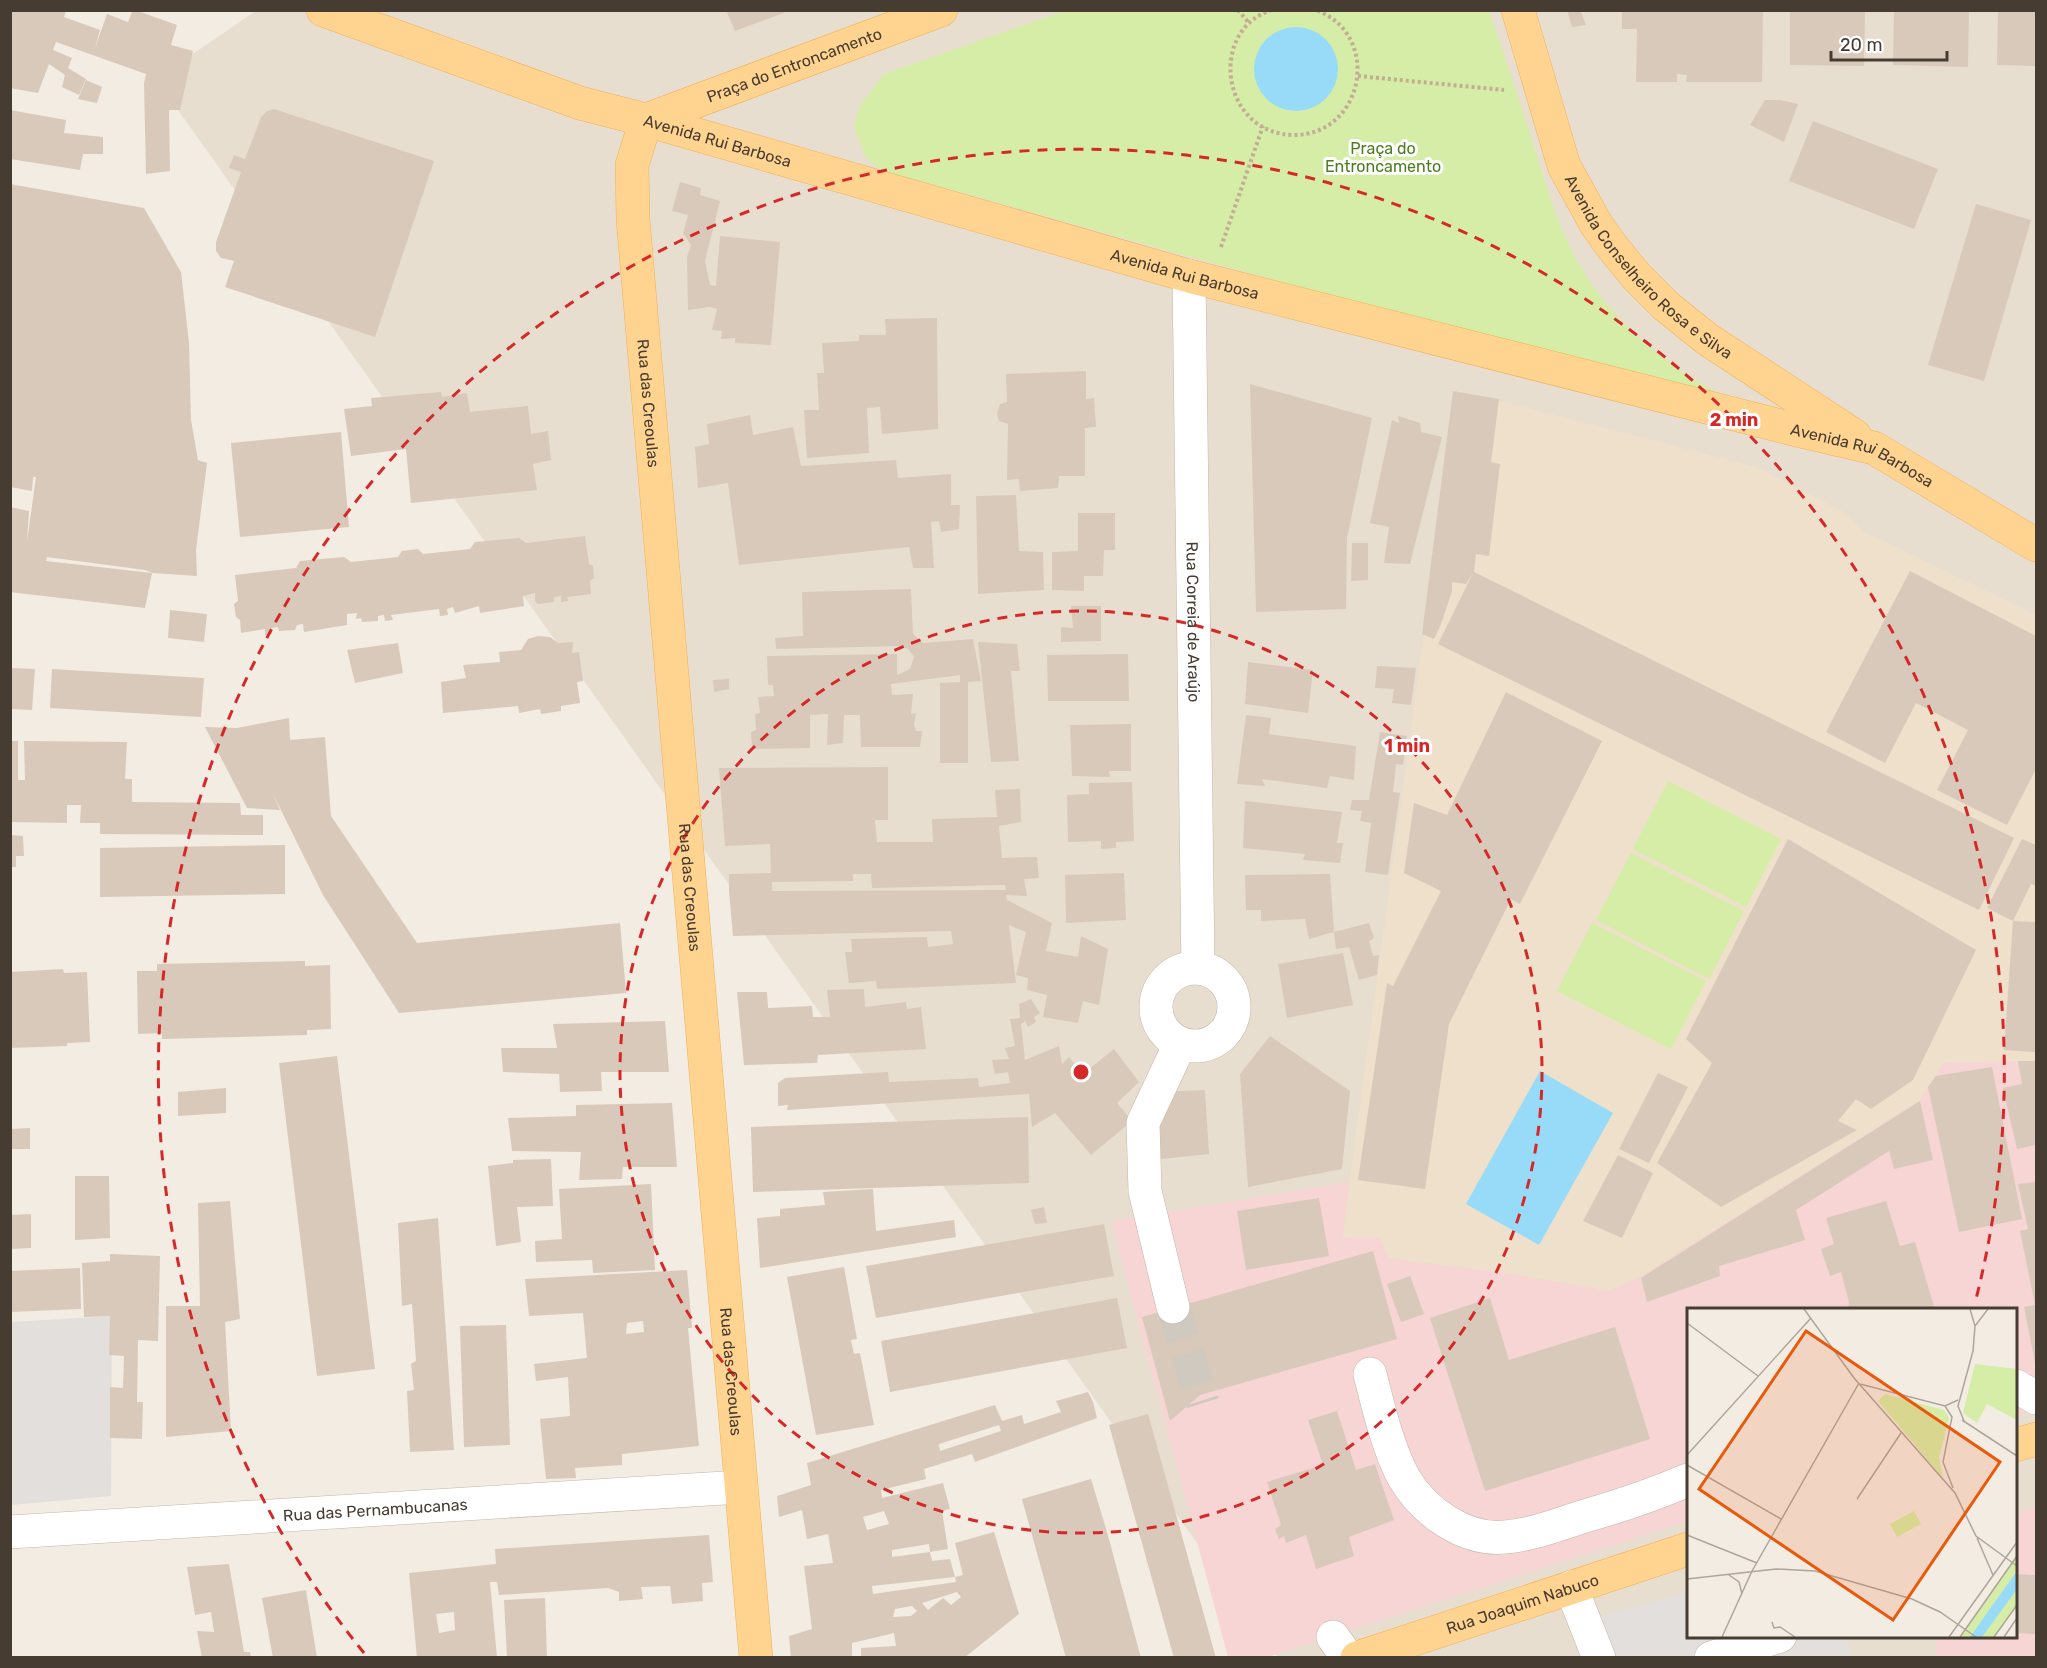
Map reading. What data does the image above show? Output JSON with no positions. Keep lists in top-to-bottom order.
{
  "streets": {
    "main road": [
      "Praça do Entroncamento",
      "Avenida Rui Barbosa",
      "Avenida Conselheiro Rosa e Silva",
      "Rua das Creoulas",
      "Rua Joaquim Nabuco"
    ],
    "street": ["Rua Correia de Araújo", "Rua das Pernambucanas"]
  },
  "crossings": [
    ["Praça do Entroncamento", "Avenida Rui Barbosa"],
    ["Praça do Entroncamento", "Rua das Creoulas"],
    ["Avenida Rui Barbosa", "Avenida Conselheiro Rosa e Silva"],
    ["Avenida Rui Barbosa", "Rua das Creoulas"],
    ["Avenida Rui Barbosa", "Rua Correia de Araújo"],
    ["Rua das Creoulas", "Rua das Pernambucanas"]
  ],
  "parks": ["Praça do Entroncamento"],
  "scale_bar": "20 m",
  "rings": ["2 min", "1 min"]
}
